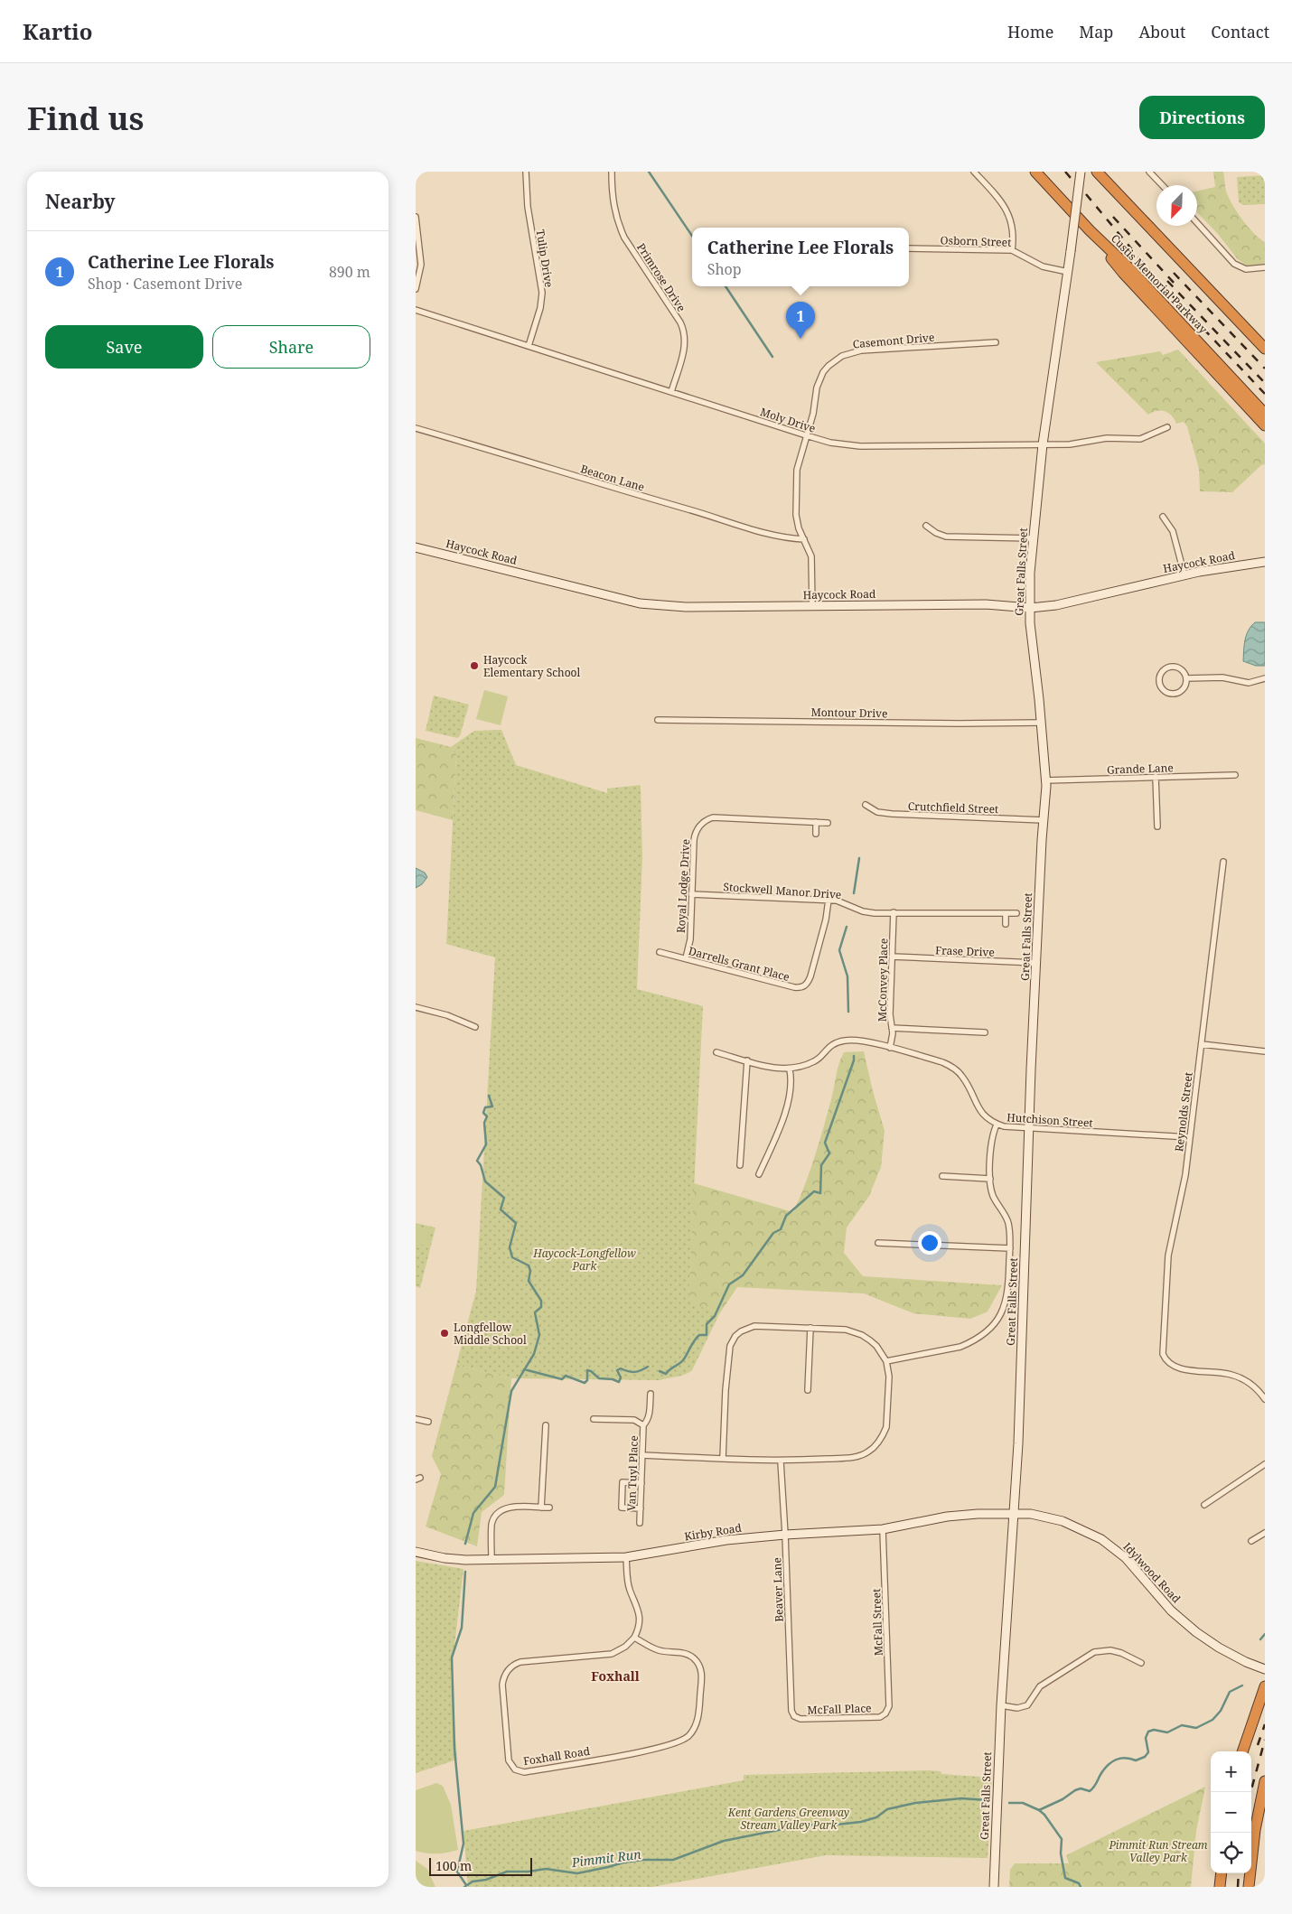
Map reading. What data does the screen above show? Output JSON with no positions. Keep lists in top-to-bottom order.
{
  "streets": {
    "highway": ["Custis Memorial Parkway"],
    "main road": [
      "Haycock Road",
      "Great Falls Street",
      "Kirby Road",
      "Idylwood Road"
    ],
    "street": [
      "Osborn Street",
      "Tulip Drive",
      "Primrose Drive",
      "Casemont Drive",
      "Moly Drive",
      "Beacon Lane",
      "Montour Drive",
      "Grande Lane",
      "Crutchfield Street",
      "Royal Lodge Drive",
      "Stockwell Manor Drive",
      "Frase Drive",
      "Darrells Grant Place",
      "McConvey Place",
      "Reynolds Street",
      "Hutchison Street",
      "Van Tuyl Place",
      "Beaver Lane",
      "McFall Street",
      "McFall Place",
      "Foxhall Road"
    ]
  },
  "crossings": [
    ["Osborn Street", "Great Falls Street"],
    ["Tulip Drive", "Moly Drive"],
    ["Primrose Drive", "Moly Drive"],
    ["Casemont Drive", "Moly Drive"],
    ["Casemont Drive", "Beacon Lane"],
    ["Casemont Drive", "Haycock Road"],
    ["Moly Drive", "Great Falls Street"],
    ["Haycock Road", "Great Falls Street"],
    ["Great Falls Street", "Montour Drive"],
    ["Great Falls Street", "Grande Lane"],
    ["Great Falls Street", "Crutchfield Street"],
    ["Great Falls Street", "Frase Drive"],
    ["Great Falls Street", "Hutchison Street"],
    ["Great Falls Street", "Kirby Road"],
    ["Great Falls Street", "Idylwood Road"],
    ["Royal Lodge Drive", "Stockwell Manor Drive"],
    ["Royal Lodge Drive", "Darrells Grant Place"],
    ["Stockwell Manor Drive", "Darrells Grant Place"],
    ["Stockwell Manor Drive", "McConvey Place"],
    ["Frase Drive", "McConvey Place"],
    ["McConvey Place", "Hutchison Street"],
    ["Reynolds Street", "Hutchison Street"],
    ["Kirby Road", "Idylwood Road"],
    ["Kirby Road", "Beaver Lane"],
    ["Kirby Road", "McFall Street"],
    ["Beaver Lane", "McFall Place"],
    ["McFall Street", "McFall Place"]
  ],
  "districts": ["Foxhall"],
  "water": ["Pimmit Run"],
  "parks": ["Haycock-Longfellow Park", "Kent Gardens Greenway Stream Valley Park", "Pimmit Run Stream Valley Park"],
  "places": ["Haycock Elementary School", "Longfellow Middle School"],
  "scale_bar": "100 m",
  "north": "bottom left",
  "page": {
    "header": "Kartio",
    "nav": [
      "Home",
      "Map",
      "About",
      "Contact"
    ],
    "buttons": [
      "Directions",
      ["Save", "Share"]
    ],
    "title": "Find us",
    "heading": "Nearby",
    "popup": ["Catherine Lee Florals", "Shop"],
    "list": [
      {
        "mark": "1",
        "name": "Catherine Lee Florals",
        "note": "Shop · Casemont Drive",
        "value": "890 m"
      }
    ],
    "pins": "1",
    "map_buttons": ["+", "−"],
    "scale": "100 m"
  }
}
